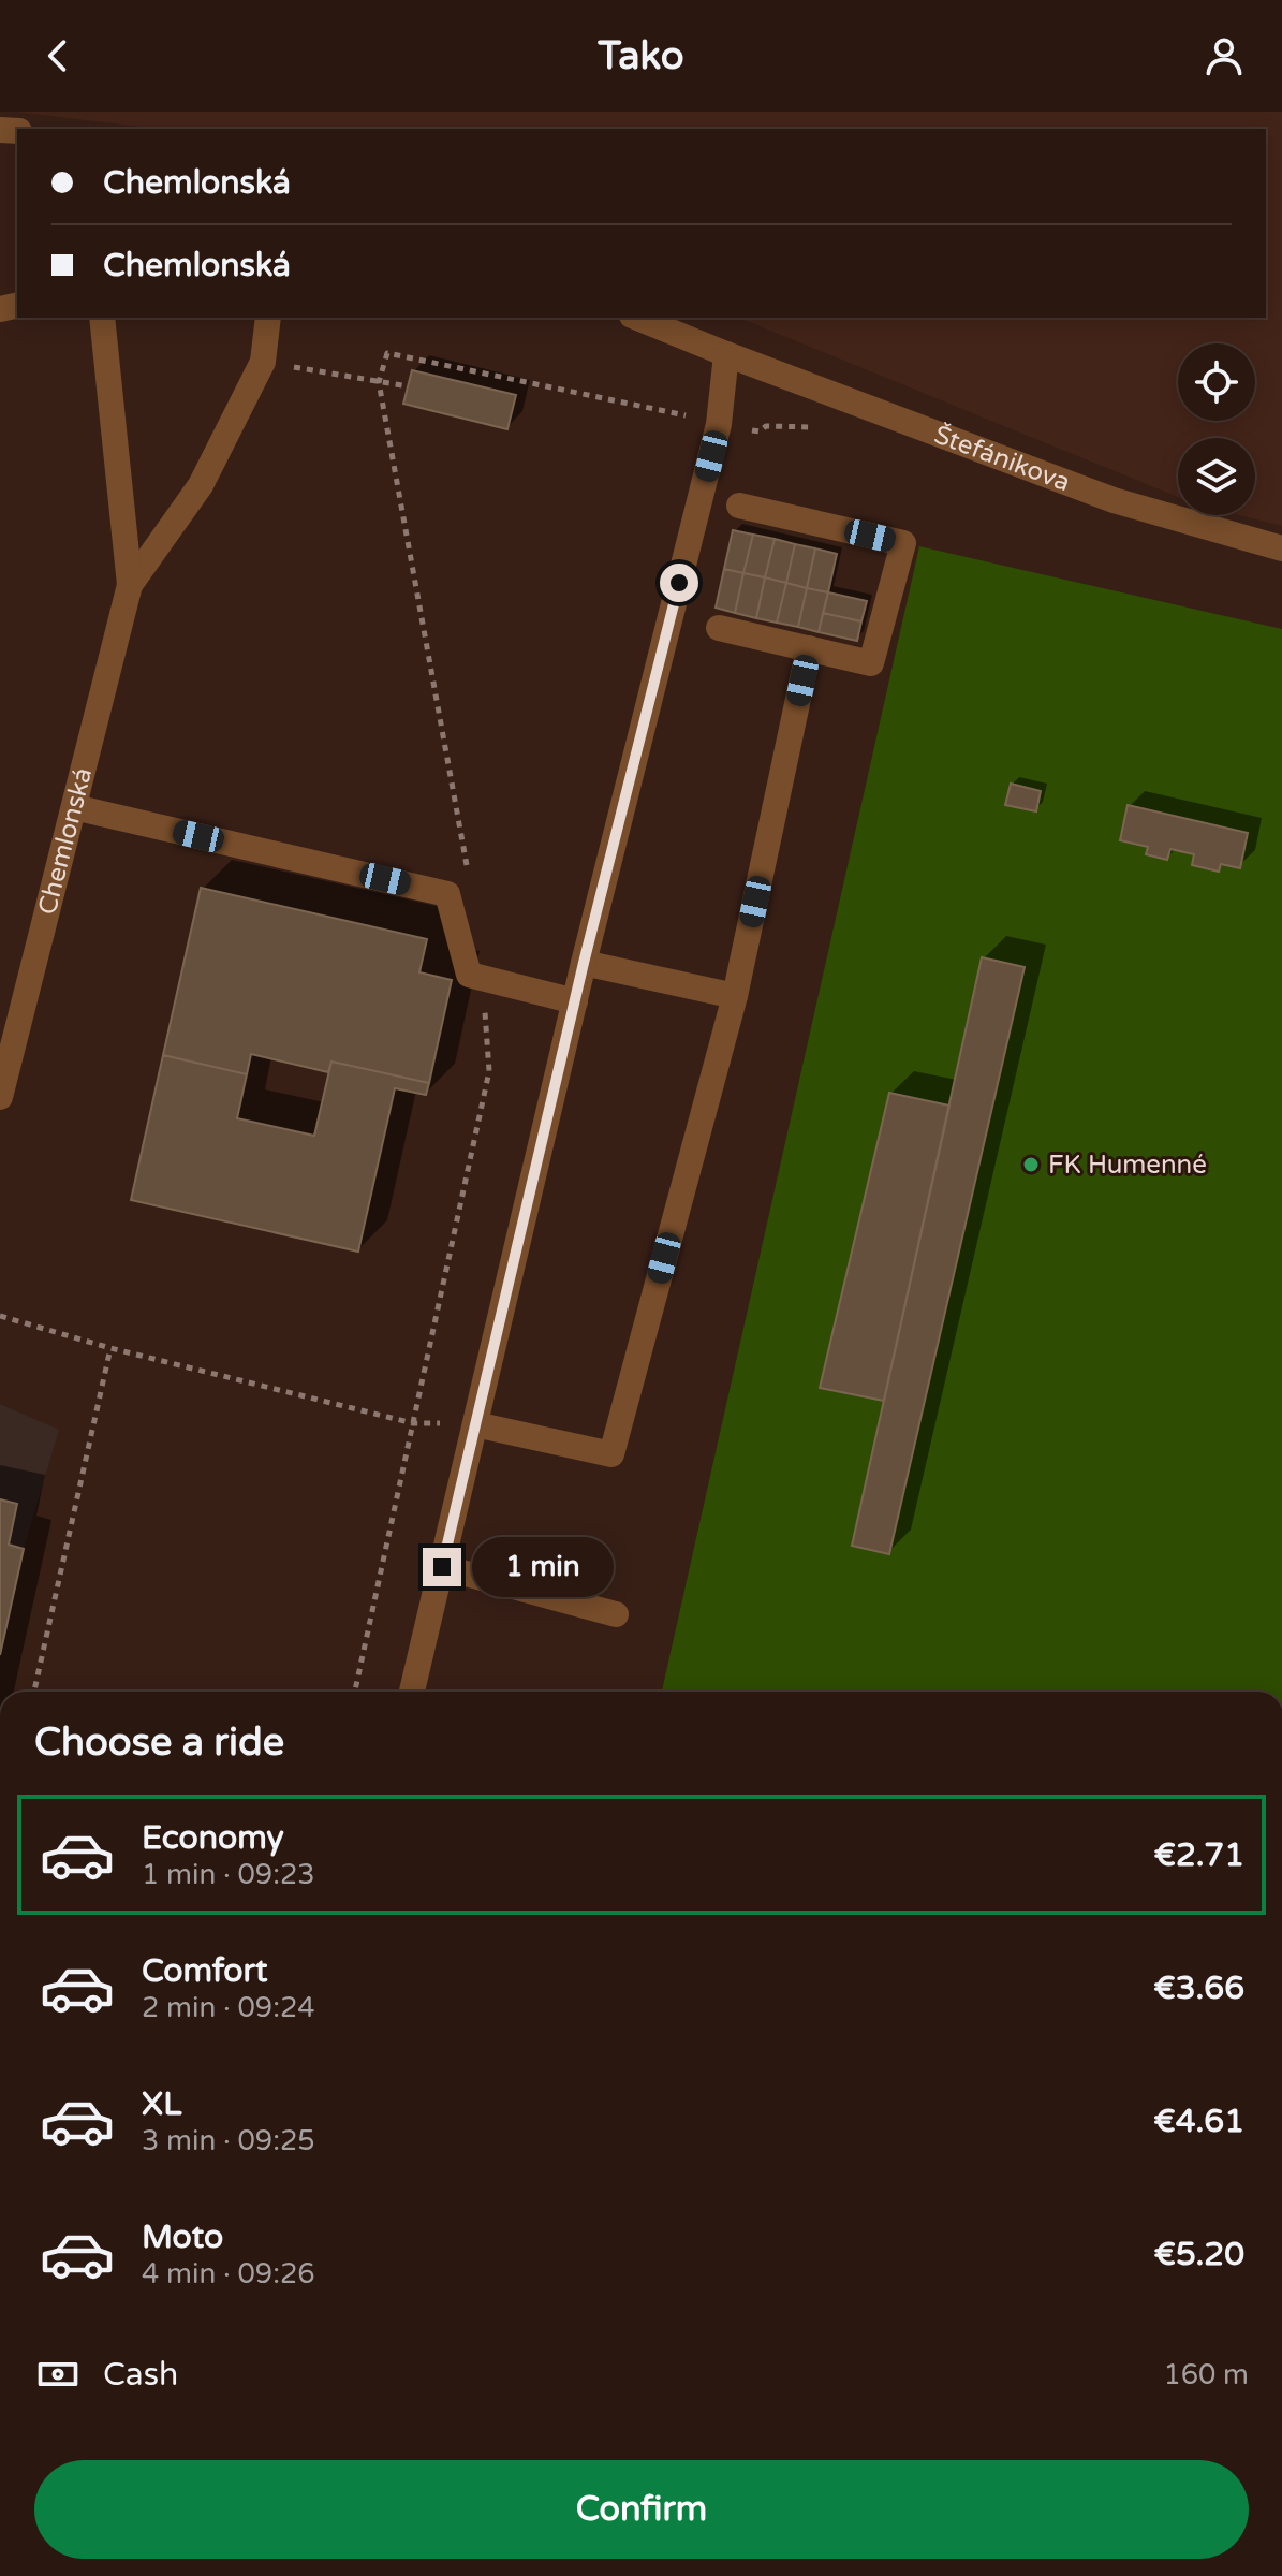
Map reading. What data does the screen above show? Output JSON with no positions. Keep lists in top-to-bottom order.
{
  "streets": {
    "street": ["Štefánikova", "Chemlonská"]
  },
  "places": ["FK Humenné"],
  "page": {
    "header": "Tako",
    "banner": ["Chemlonská", "Chemlonská"],
    "bubble": "1 min",
    "heading": "Choose a ride",
    "list": [
      {
        "name": "Economy",
        "note": "1 min · 09:23",
        "value": "€2.71"
      },
      {
        "name": "Comfort",
        "note": "2 min · 09:24",
        "value": "€3.66"
      },
      {
        "name": "XL",
        "note": "3 min · 09:25",
        "value": "€4.61"
      },
      {
        "name": "Moto",
        "note": "4 min · 09:26",
        "value": "€5.20"
      }
    ],
    "pay": ["Cash", "160 m"],
    "buttons": "Confirm"
  }
}
